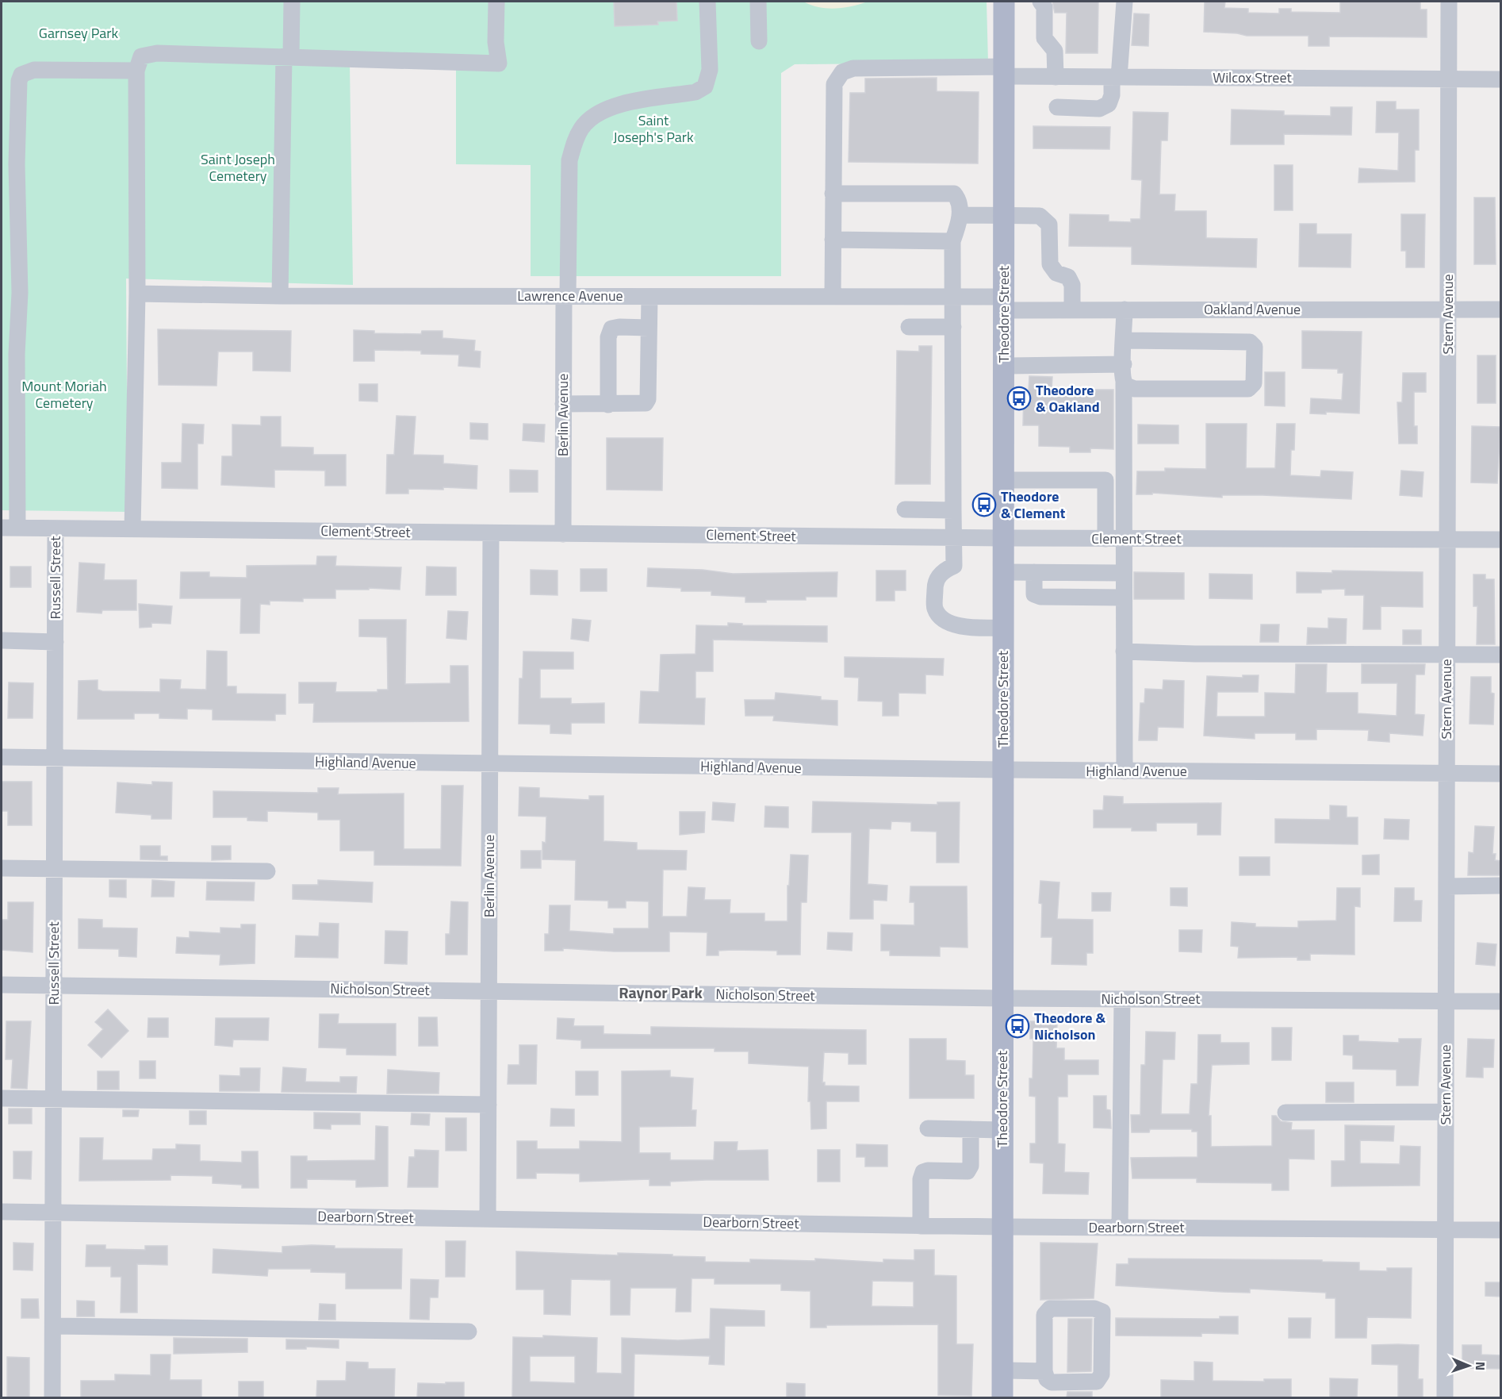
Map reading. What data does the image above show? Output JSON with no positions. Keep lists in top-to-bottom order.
{
  "streets": {
    "main road": ["Theodore Street"],
    "street": [
      "Wilcox Street",
      "Lawrence Avenue",
      "Oakland Avenue",
      "Stern Avenue",
      "Berlin Avenue",
      "Clement Street",
      "Russell Street",
      "Highland Avenue",
      "Nicholson Street",
      "Dearborn Street"
    ]
  },
  "crossings": [
    ["Wilcox Street", "Lawrence Avenue"],
    ["Wilcox Street", "Theodore Street"],
    ["Wilcox Street", "Stern Avenue"],
    ["Lawrence Avenue", "Oakland Avenue"],
    ["Lawrence Avenue", "Theodore Street"],
    ["Lawrence Avenue", "Berlin Avenue"],
    ["Oakland Avenue", "Theodore Street"],
    ["Oakland Avenue", "Stern Avenue"],
    ["Theodore Street", "Clement Street"],
    ["Theodore Street", "Highland Avenue"],
    ["Theodore Street", "Nicholson Street"],
    ["Theodore Street", "Dearborn Street"],
    ["Stern Avenue", "Clement Street"],
    ["Stern Avenue", "Highland Avenue"],
    ["Stern Avenue", "Nicholson Street"],
    ["Stern Avenue", "Dearborn Street"],
    ["Berlin Avenue", "Clement Street"],
    ["Berlin Avenue", "Highland Avenue"],
    ["Berlin Avenue", "Nicholson Street"],
    ["Berlin Avenue", "Dearborn Street"],
    ["Clement Street", "Russell Street"],
    ["Russell Street", "Highland Avenue"],
    ["Russell Street", "Nicholson Street"],
    ["Russell Street", "Dearborn Street"]
  ],
  "districts": ["Raynor Park"],
  "parks": [
    "Garnsey Park",
    "Saint Joseph's Park",
    "Saint Joseph Cemetery",
    "Mount Moriah Cemetery"
  ],
  "places": {
    "bus stop": ["Theodore & Oakland", "Theodore & Clement", "Theodore & Nicholson"]
  },
  "north": "right"
}
